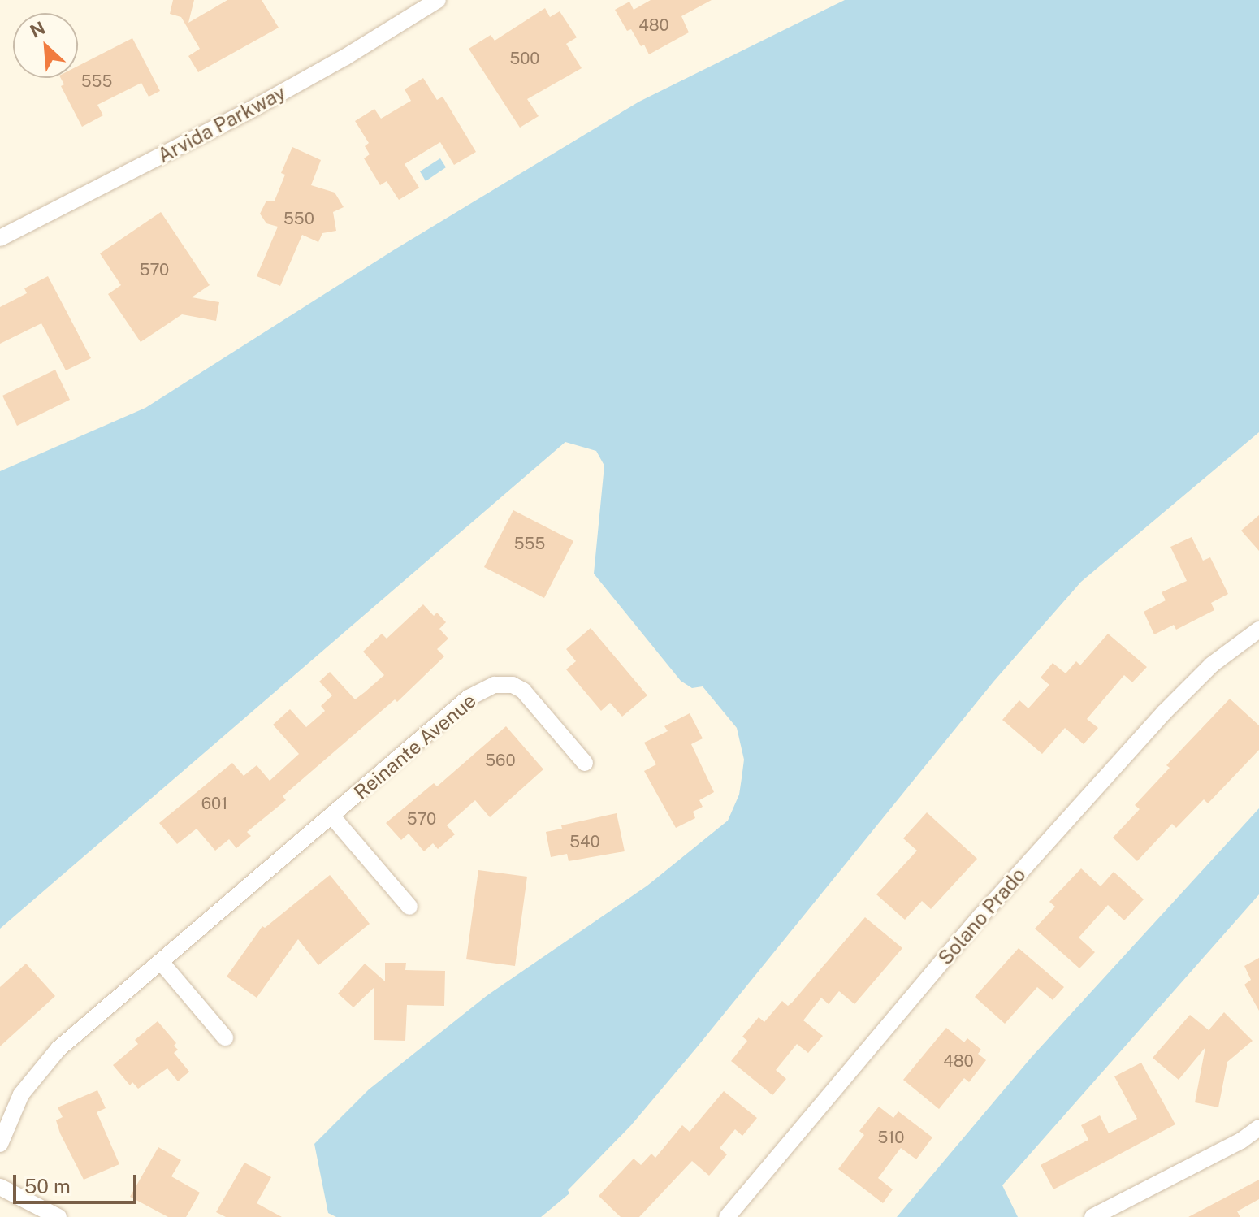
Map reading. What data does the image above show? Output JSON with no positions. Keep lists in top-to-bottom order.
{
  "streets": {
    "street": ["Arvida Parkway", "Reinante Avenue", "Solano Prado"]
  },
  "house_numbers": [
    "480",
    "500",
    "555",
    "550",
    "570",
    "555",
    "560",
    "601",
    "570",
    "540",
    "480",
    "510"
  ],
  "scale_bar": "50 m",
  "north": "top left"
}
